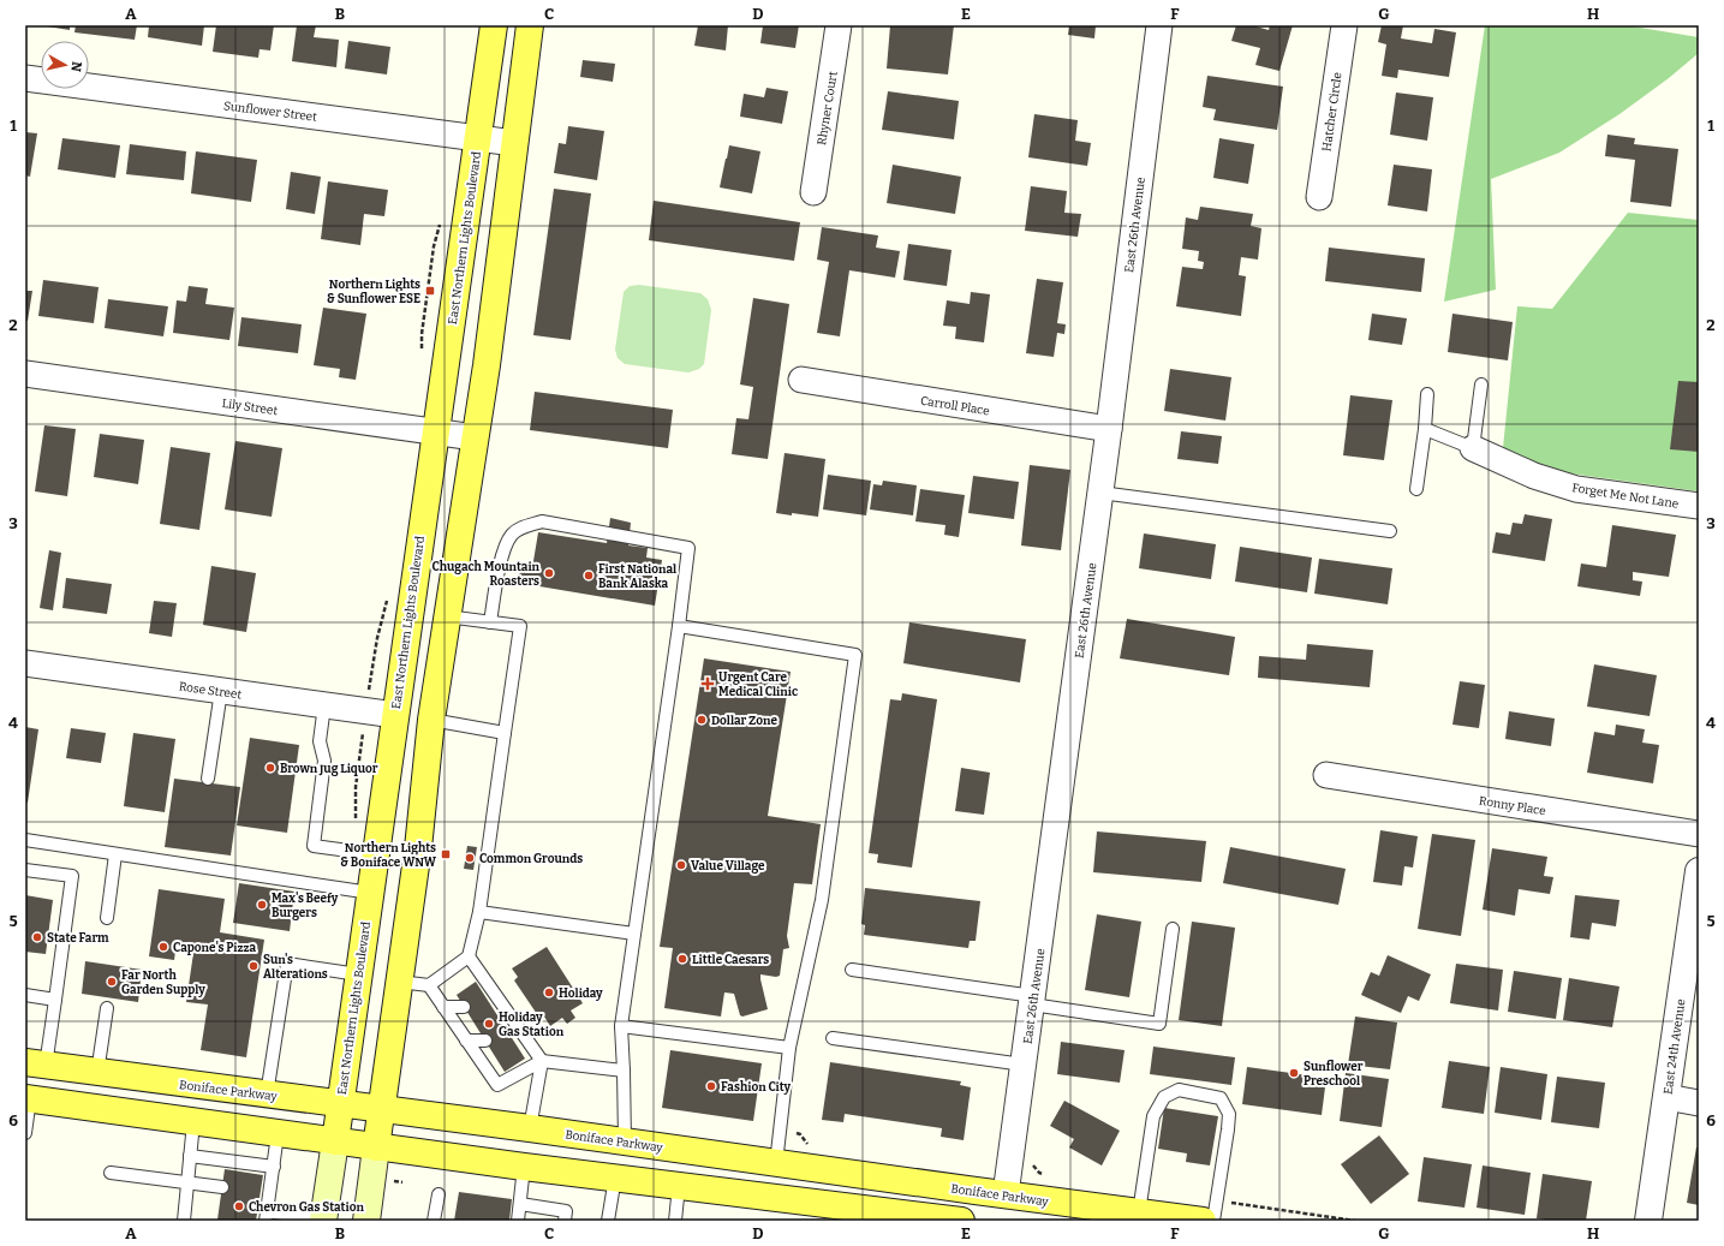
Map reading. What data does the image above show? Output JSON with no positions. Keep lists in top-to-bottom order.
{
  "streets": {
    "main road": ["East Northern Lights Boulevard", "Boniface Parkway"],
    "street": [
      "Rhyner Court",
      "Sunflower Street",
      "Hatcher Circle",
      "East 26th Avenue",
      "Carroll Place",
      "Lily Street",
      "Forget Me Not Lane",
      "Rose Street",
      "Ronny Place",
      "East 24th Avenue"
    ]
  },
  "crossings": [
    ["Sunflower Street", "East Northern Lights Boulevard"],
    ["East 26th Avenue", "Carroll Place"],
    ["East 26th Avenue", "Boniface Parkway"],
    ["East Northern Lights Boulevard", "Lily Street"],
    ["East Northern Lights Boulevard", "Rose Street"],
    ["East Northern Lights Boulevard", "Boniface Parkway"]
  ],
  "places": {
    "transit": ["Northern Lights & Sunflower ESE", "Northern Lights & Boniface WNW"],
    "other": [
      "Chugach Mountain Roasters",
      "First National Bank Alaska",
      "Dollar Zone",
      "Brown Jug Liquor",
      "Common Grounds",
      "Value Village",
      "Max's Beefy Burgers",
      "State Farm",
      "Capone's Pizza",
      "Little Caesars",
      "Sun's Alterations",
      "Far North Garden Supply",
      "Holiday",
      "Holiday Gas Station",
      "Sunflower Preschool",
      "Fashion City",
      "Chevron Gas Station"
    ],
    "health": ["Urgent Care Medical Clinic"]
  },
  "north": "right",
  "grid": {
    "columns": [
      "A",
      "B",
      "C",
      "D",
      "E",
      "F",
      "G",
      "H"
    ],
    "rows": [
      "1",
      "2",
      "3",
      "4",
      "5",
      "6"
    ]
  }
}
